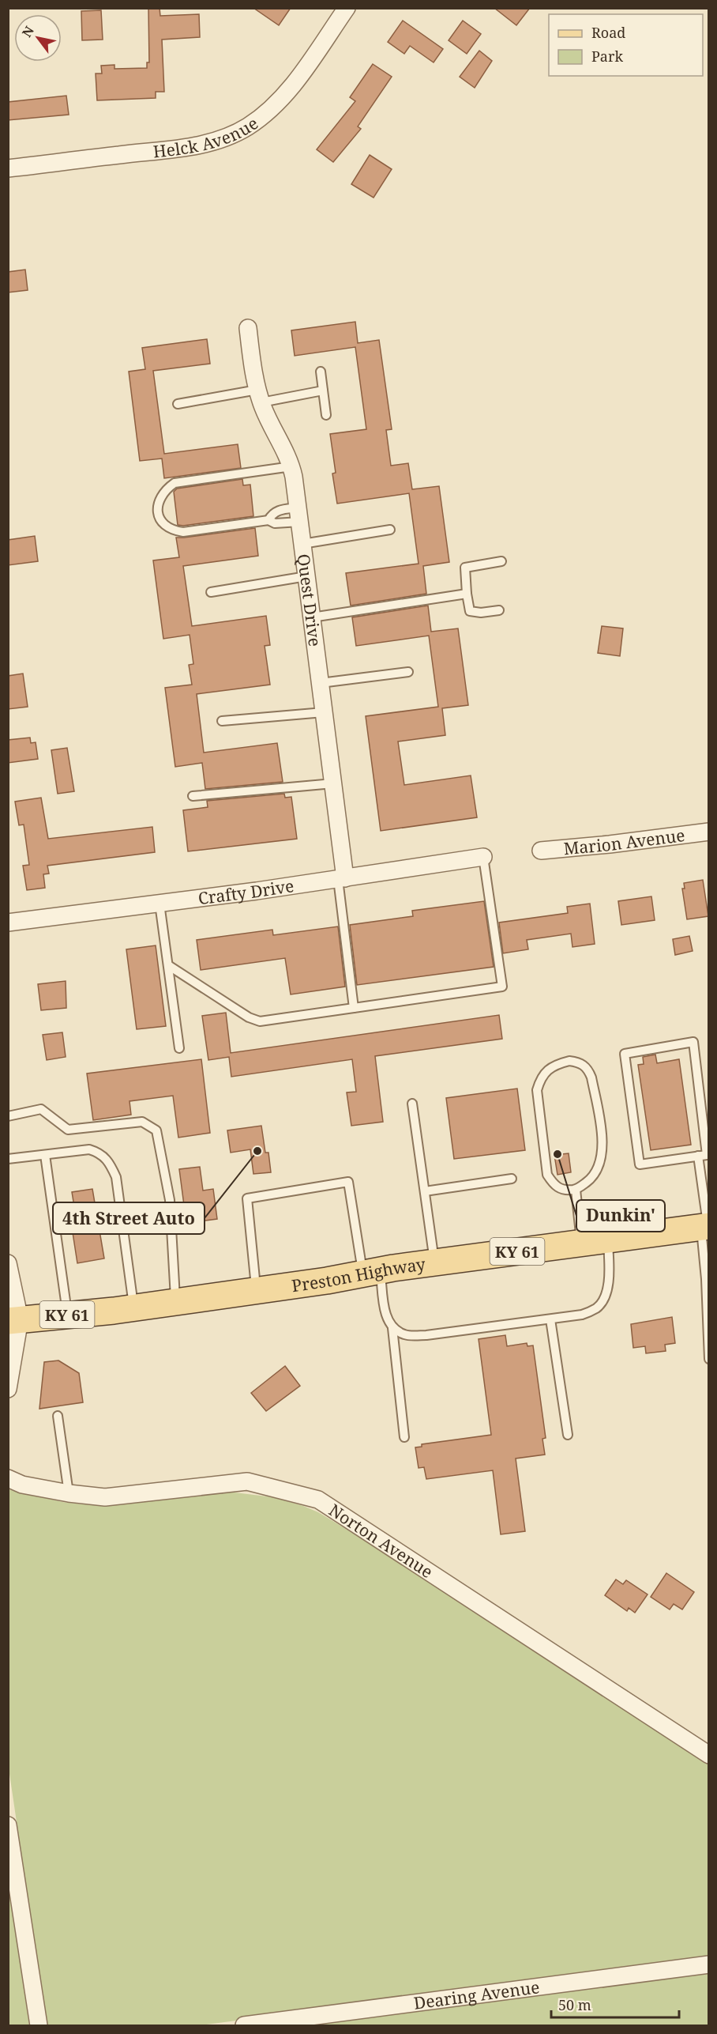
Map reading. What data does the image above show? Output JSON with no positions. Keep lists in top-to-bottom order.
{
  "streets": {
    "main road": ["KY 61", "Preston Highway"],
    "street": [
      "Helck Avenue",
      "Quest Drive",
      "Marion Avenue",
      "Crafty Drive",
      "Norton Avenue",
      "Dearing Avenue"
    ]
  },
  "crossings": [
    ["Quest Drive", "Crafty Drive"]
  ],
  "places": ["4th Street Auto", "Dunkin'"],
  "legend": ["Road", "Park"],
  "scale_bar": "50 m",
  "north": "top left"
}
